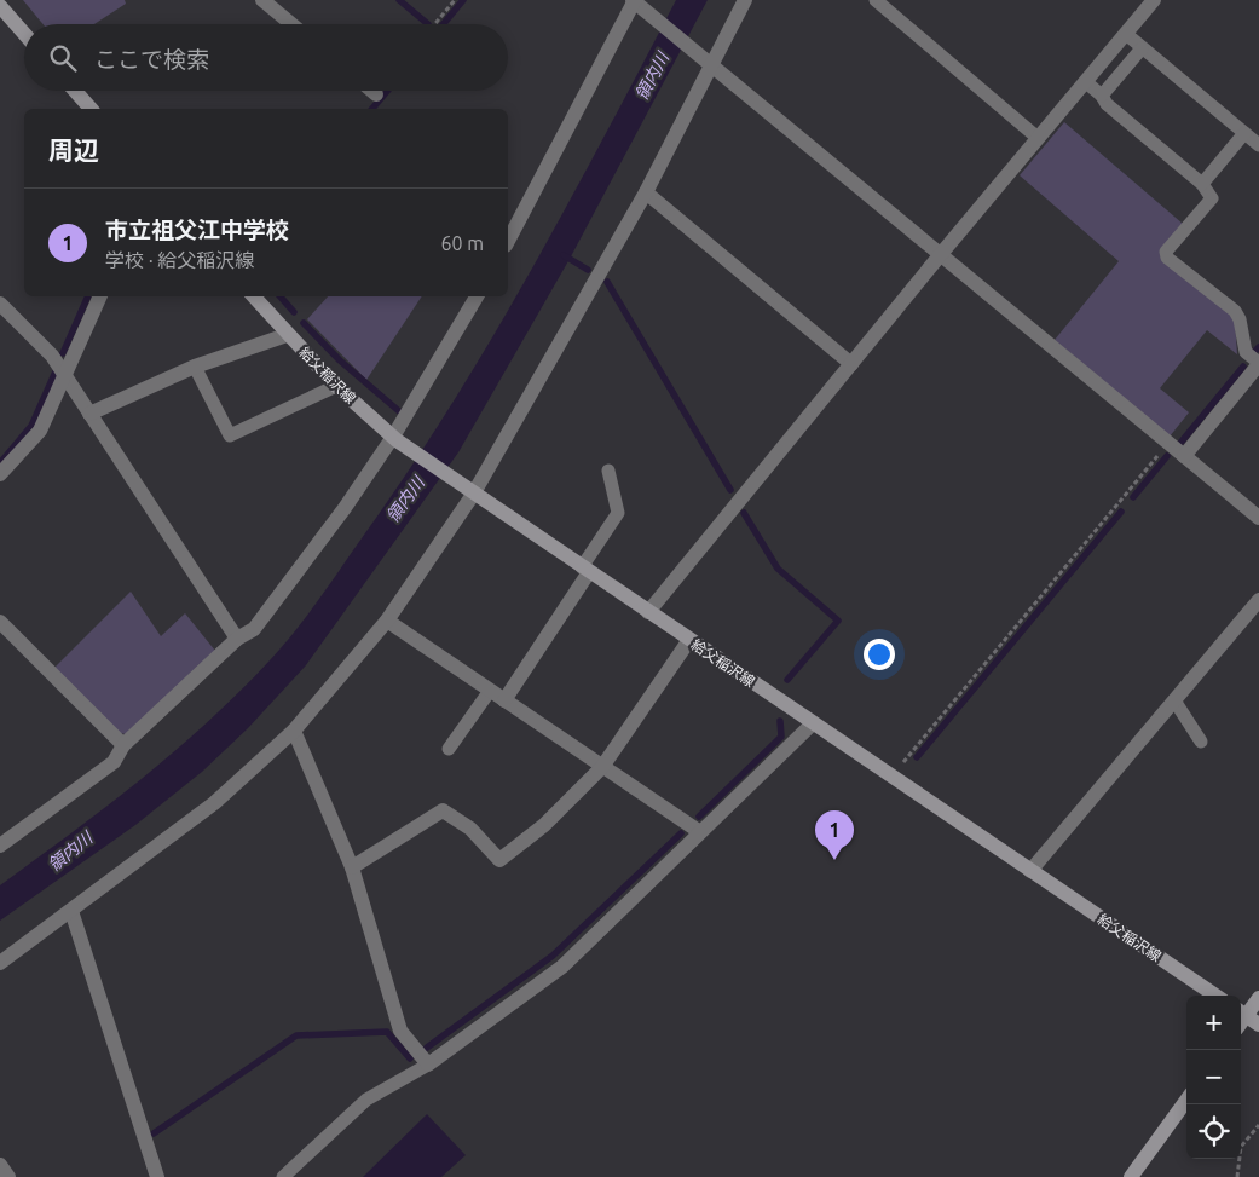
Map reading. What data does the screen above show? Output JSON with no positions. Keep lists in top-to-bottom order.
{
  "streets": {
    "main road": ["給父稲沢線"]
  },
  "water": ["領内川"],
  "page": {
    "search": "ここで検索",
    "heading": "周辺",
    "list": [
      {
        "mark": "1",
        "name": "市立祖父江中学校",
        "note": "学校 · 給父稲沢線",
        "value": "60 m"
      }
    ],
    "pins": "1",
    "map_buttons": ["+", "−"]
  }
}
